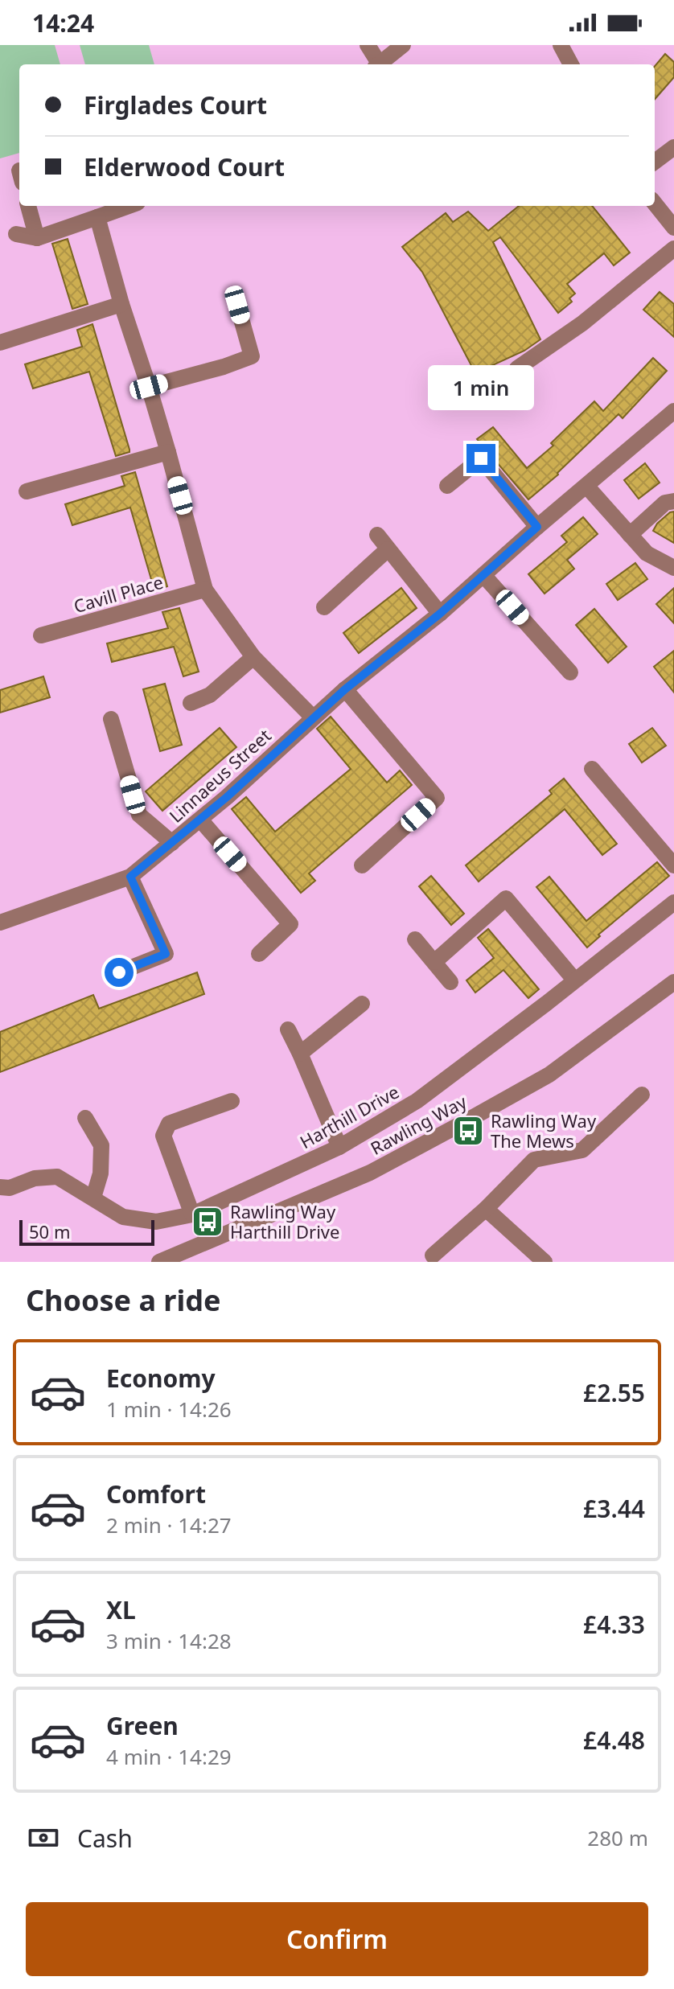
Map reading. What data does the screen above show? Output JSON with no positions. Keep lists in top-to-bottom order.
{
  "streets": {
    "street": [
      "Cavill Place",
      "Linnaeus Street",
      "Harthill Drive",
      "Rawling Way"
    ]
  },
  "places": {
    "bus stop": ["Rawling Way The Mews", "Rawling Way Harthill Drive"]
  },
  "scale_bar": "50 m",
  "page": {
    "status": "14:24",
    "banner": ["Firglades Court", "Elderwood Court"],
    "bubble": "1 min",
    "scale": "50 m",
    "heading": "Choose a ride",
    "list": [
      {
        "name": "Economy",
        "note": "1 min · 14:26",
        "value": "£2.55"
      },
      {
        "name": "Comfort",
        "note": "2 min · 14:27",
        "value": "£3.44"
      },
      {
        "name": "XL",
        "note": "3 min · 14:28",
        "value": "£4.33"
      },
      {
        "name": "Green",
        "note": "4 min · 14:29",
        "value": "£4.48"
      }
    ],
    "pay": ["Cash", "280 m"],
    "buttons": "Confirm"
  }
}
